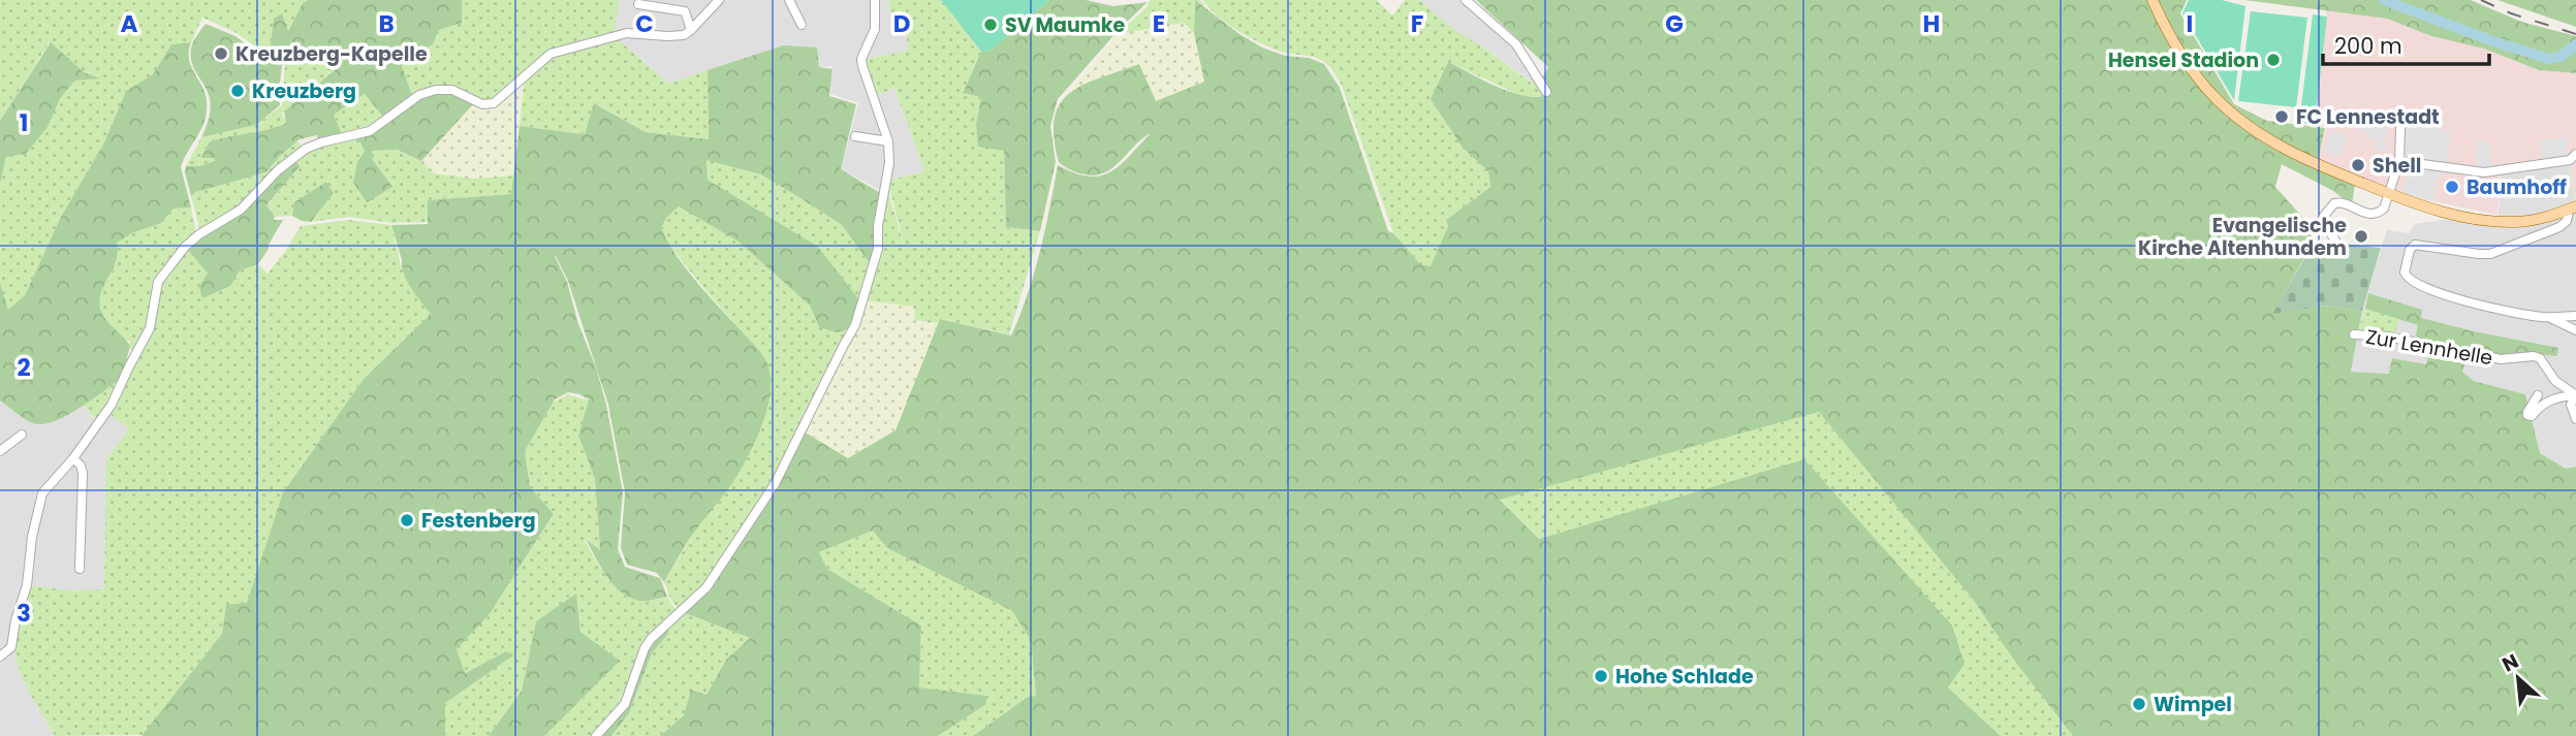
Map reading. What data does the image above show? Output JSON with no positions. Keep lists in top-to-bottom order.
{
  "streets": {
    "street": ["Zur Lennhelle"]
  },
  "places": [
    "SV Maumke",
    "Kreuzberg-Kapelle",
    "Hensel Stadion",
    "Kreuzberg",
    "FC Lennestadt",
    "Shell",
    "Baumhoff",
    "Evangelische Kirche Altenhundem",
    "Festenberg",
    "Hohe Schlade",
    "Wimpel"
  ],
  "scale_bar": "200 m",
  "north": "top left",
  "grid": {
    "columns": [
      "A",
      "B",
      "C",
      "D",
      "E",
      "F",
      "G",
      "H",
      "I"
    ],
    "rows": ["1", "2", "3"]
  }
}
